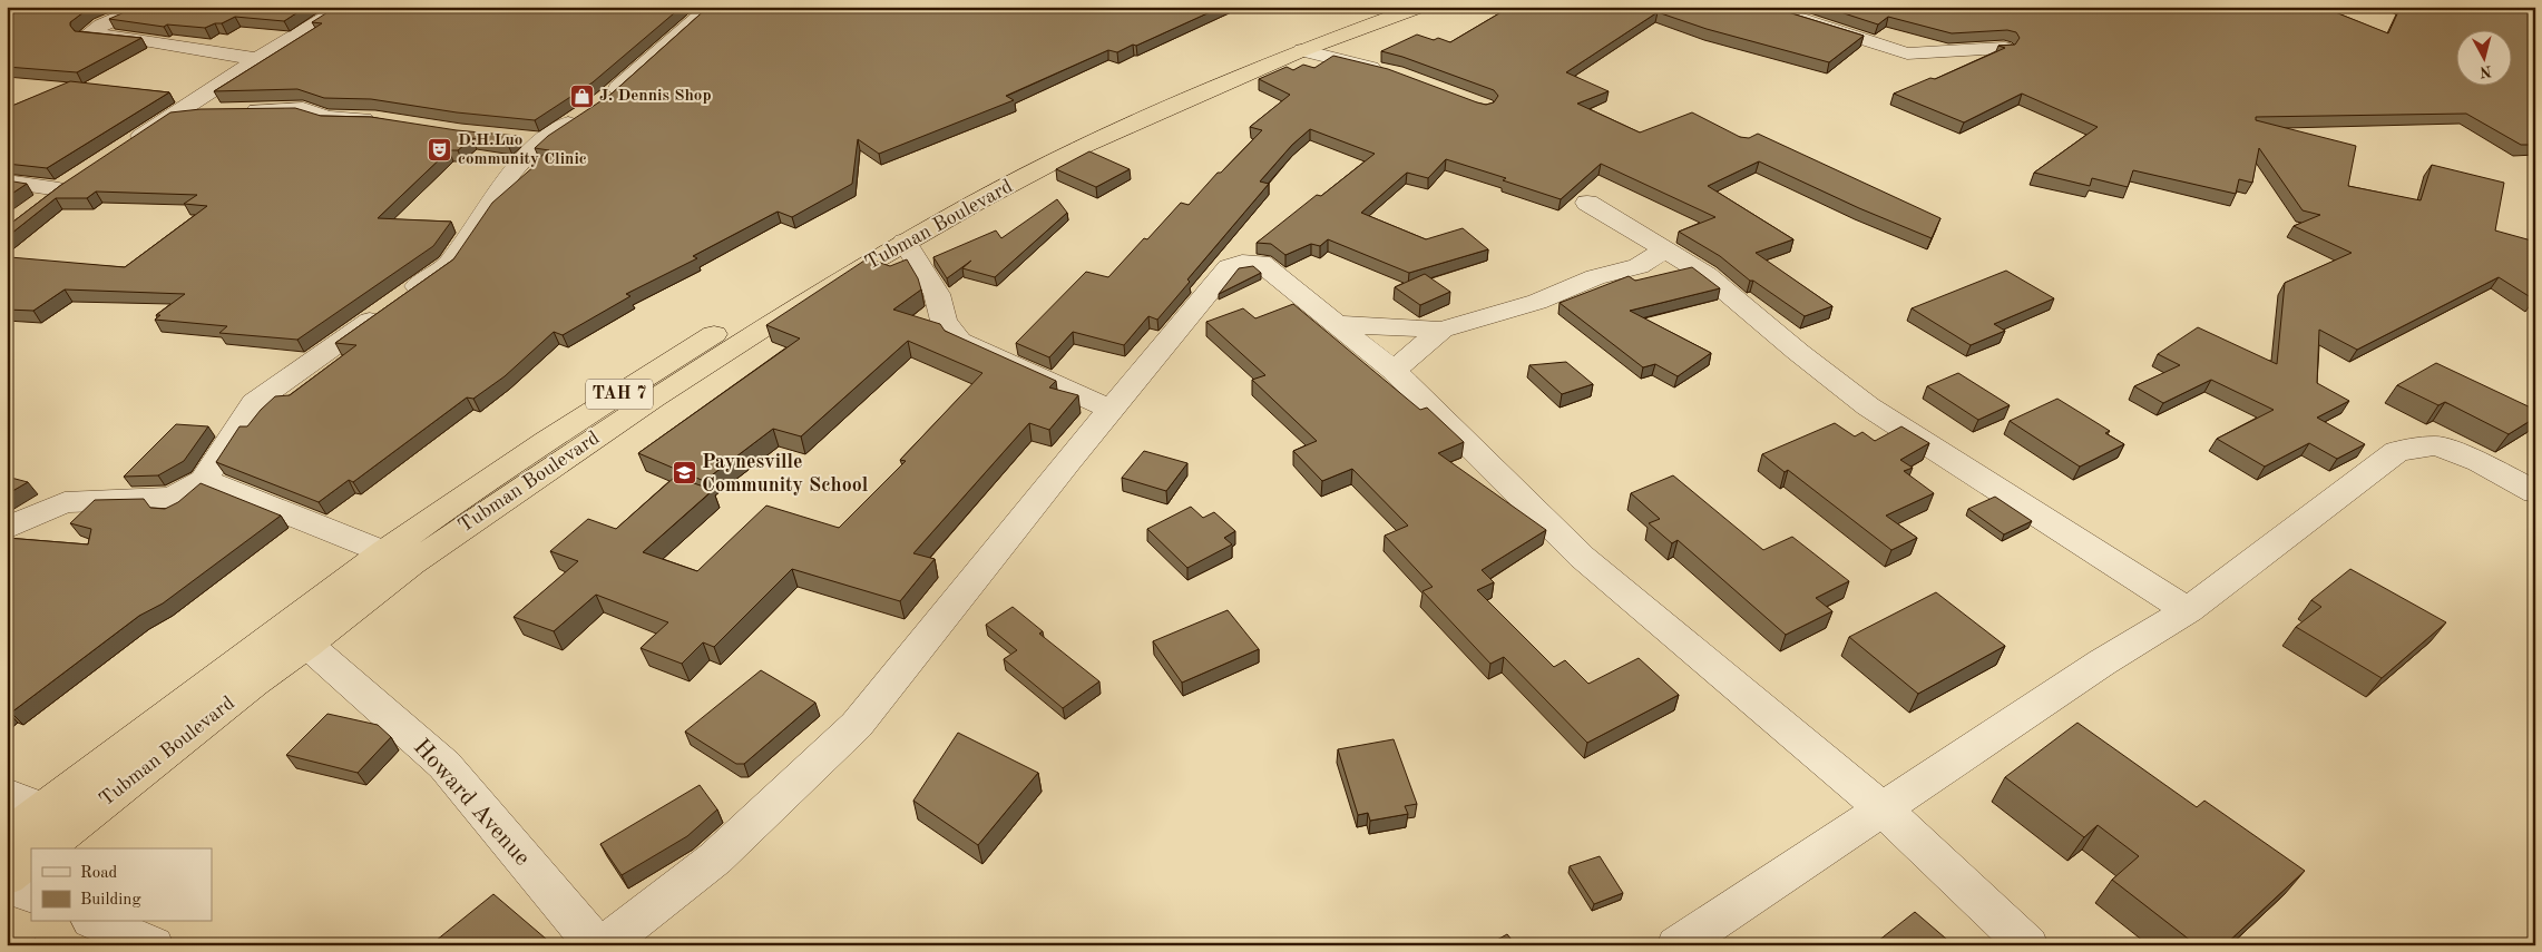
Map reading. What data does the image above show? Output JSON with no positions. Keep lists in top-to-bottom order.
{
  "streets": {
    "highway": ["Tubman Boulevard", "TAH 7"],
    "street": ["Howard Avenue"]
  },
  "crossings": [
    ["Tubman Boulevard", "Howard Avenue"]
  ],
  "places": {
    "shop": ["J. Dennis Shop"],
    "theatre": ["D.H.Luo community Clinic"],
    "school or university": ["Paynesville Community School"]
  },
  "legend": ["Road", "Building"],
  "north": "bottom"
}
